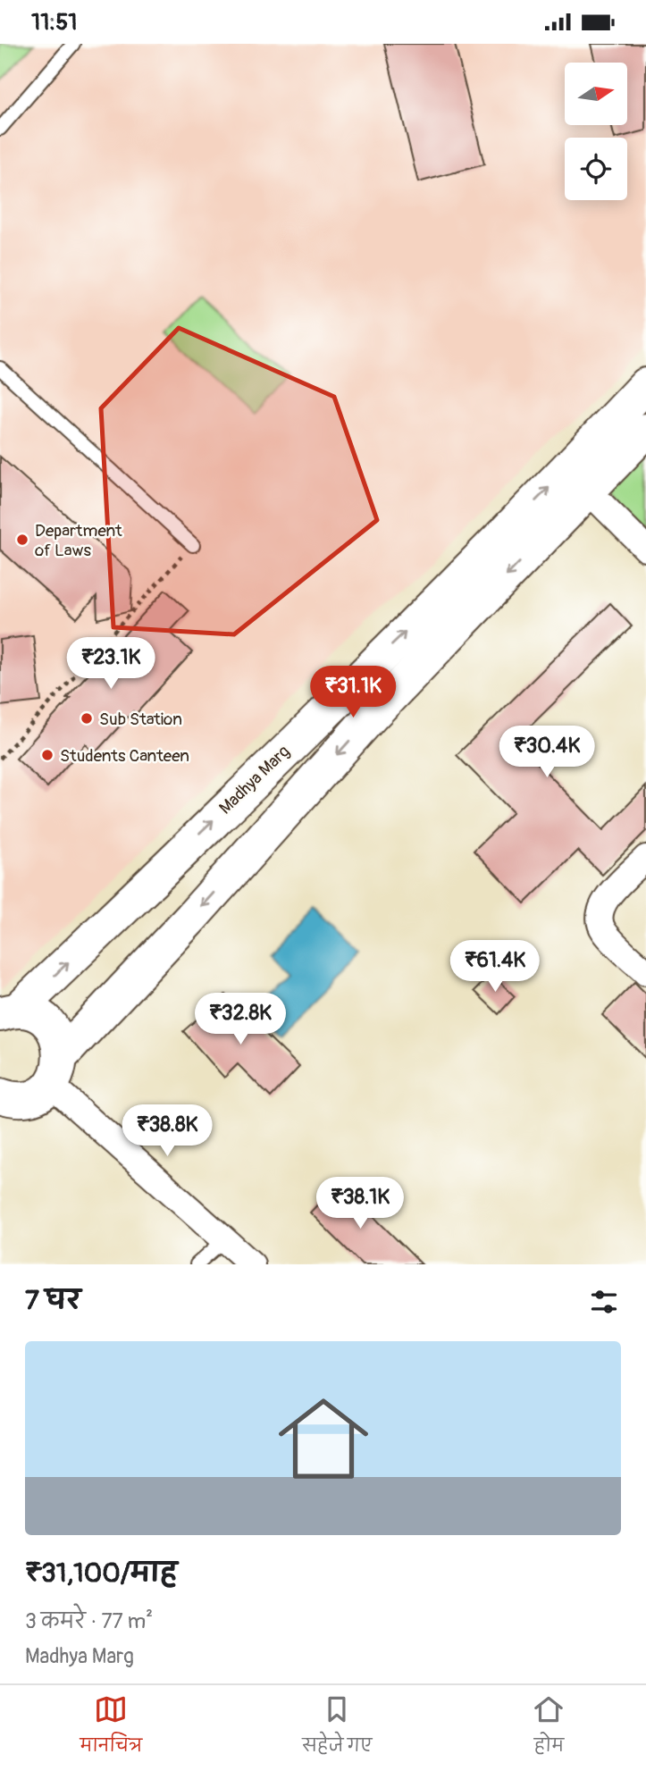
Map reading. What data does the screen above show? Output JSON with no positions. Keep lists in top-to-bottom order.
{
  "streets": {
    "main road": ["Madhya Marg"]
  },
  "places": ["Department of Laws", "Sub Station", "Students Canteen"],
  "north": "right",
  "page": {
    "status": "11:51",
    "price": [
      "₹23.1K",
      "₹31.1K",
      "₹30.4K",
      "₹61.4K",
      "₹32.8K",
      "₹38.8K",
      "₹38.1K"
    ],
    "heading": "7 घर",
    "list": [
      {
        "name": "₹31,100/माह",
        "note": "3 कमरे · 77 m² · Madhya Marg"
      }
    ],
    "tabs": ["मानचित्र", "सहेजे गए", "होम"]
  }
}
